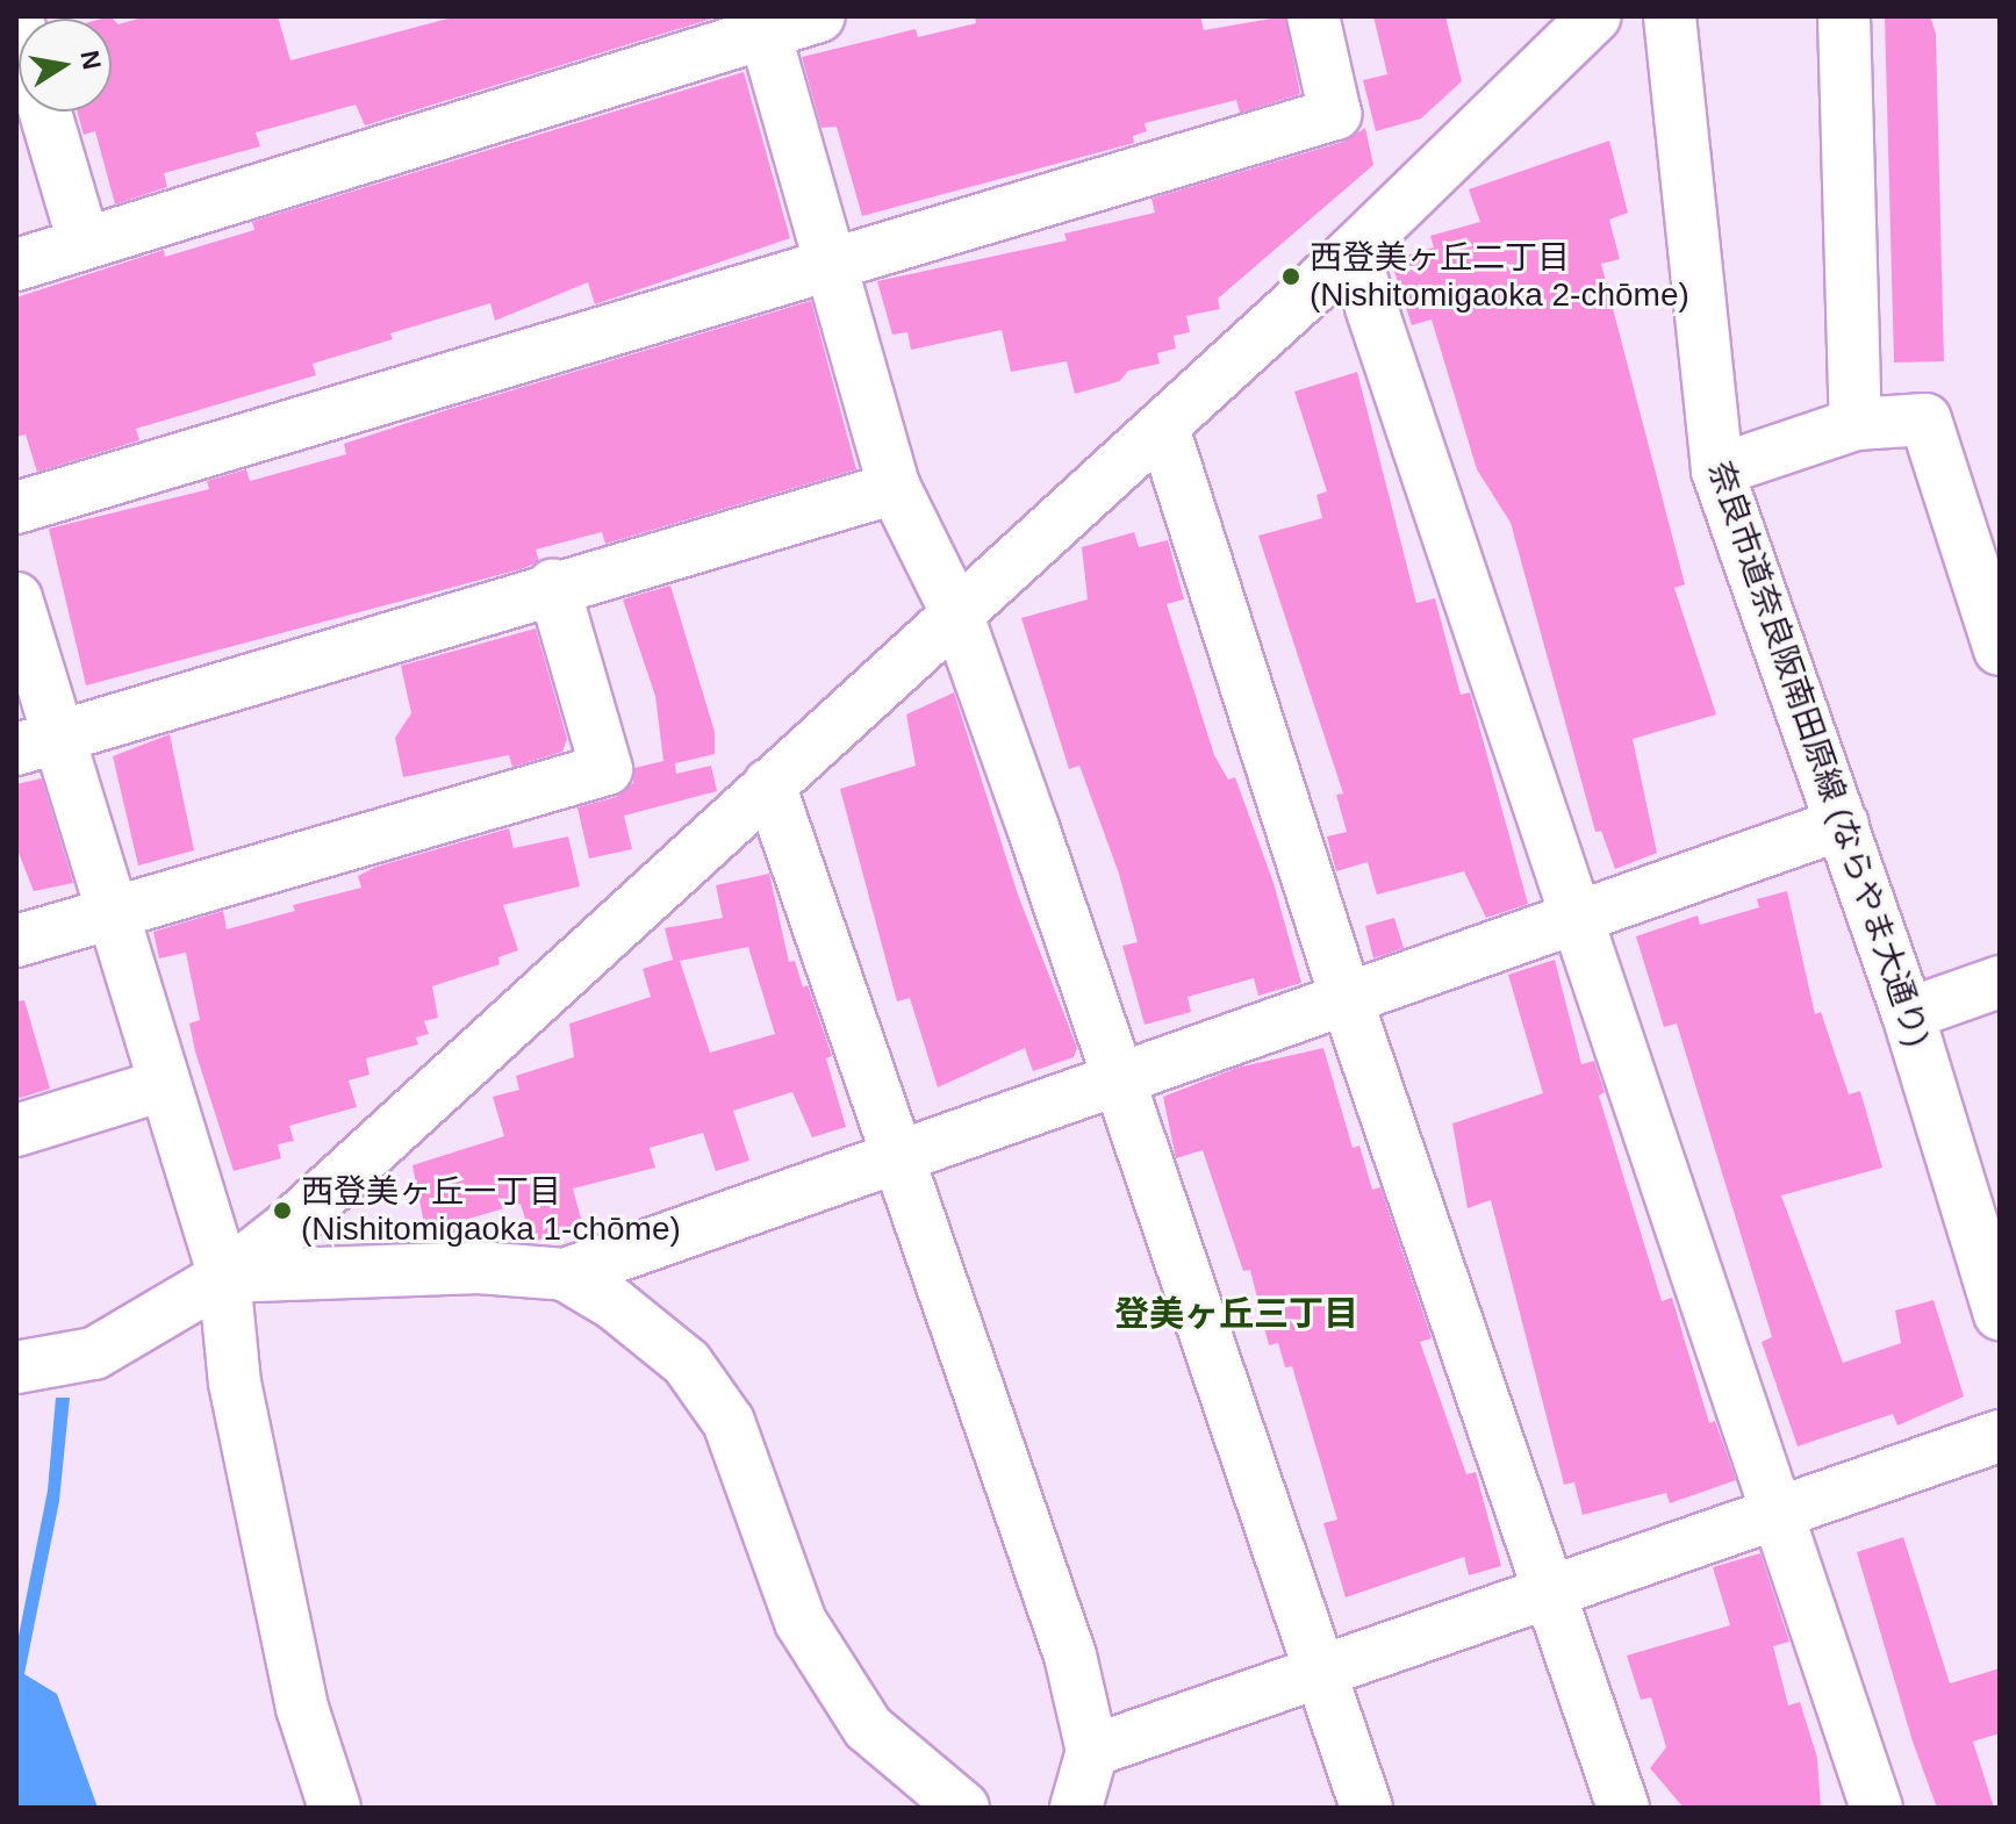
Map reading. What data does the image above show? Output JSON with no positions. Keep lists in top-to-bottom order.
{
  "streets": {
    "street": ["奈良市道奈良阪南田原線 (ならやま大通り)"]
  },
  "districts": ["登美ヶ丘三丁目"],
  "places": ["西登美ヶ丘二丁目 (Nishitomigaoka 2-chōme)", "西登美ヶ丘一丁目 (Nishitomigaoka 1-chōme)"],
  "north": "right"
}
